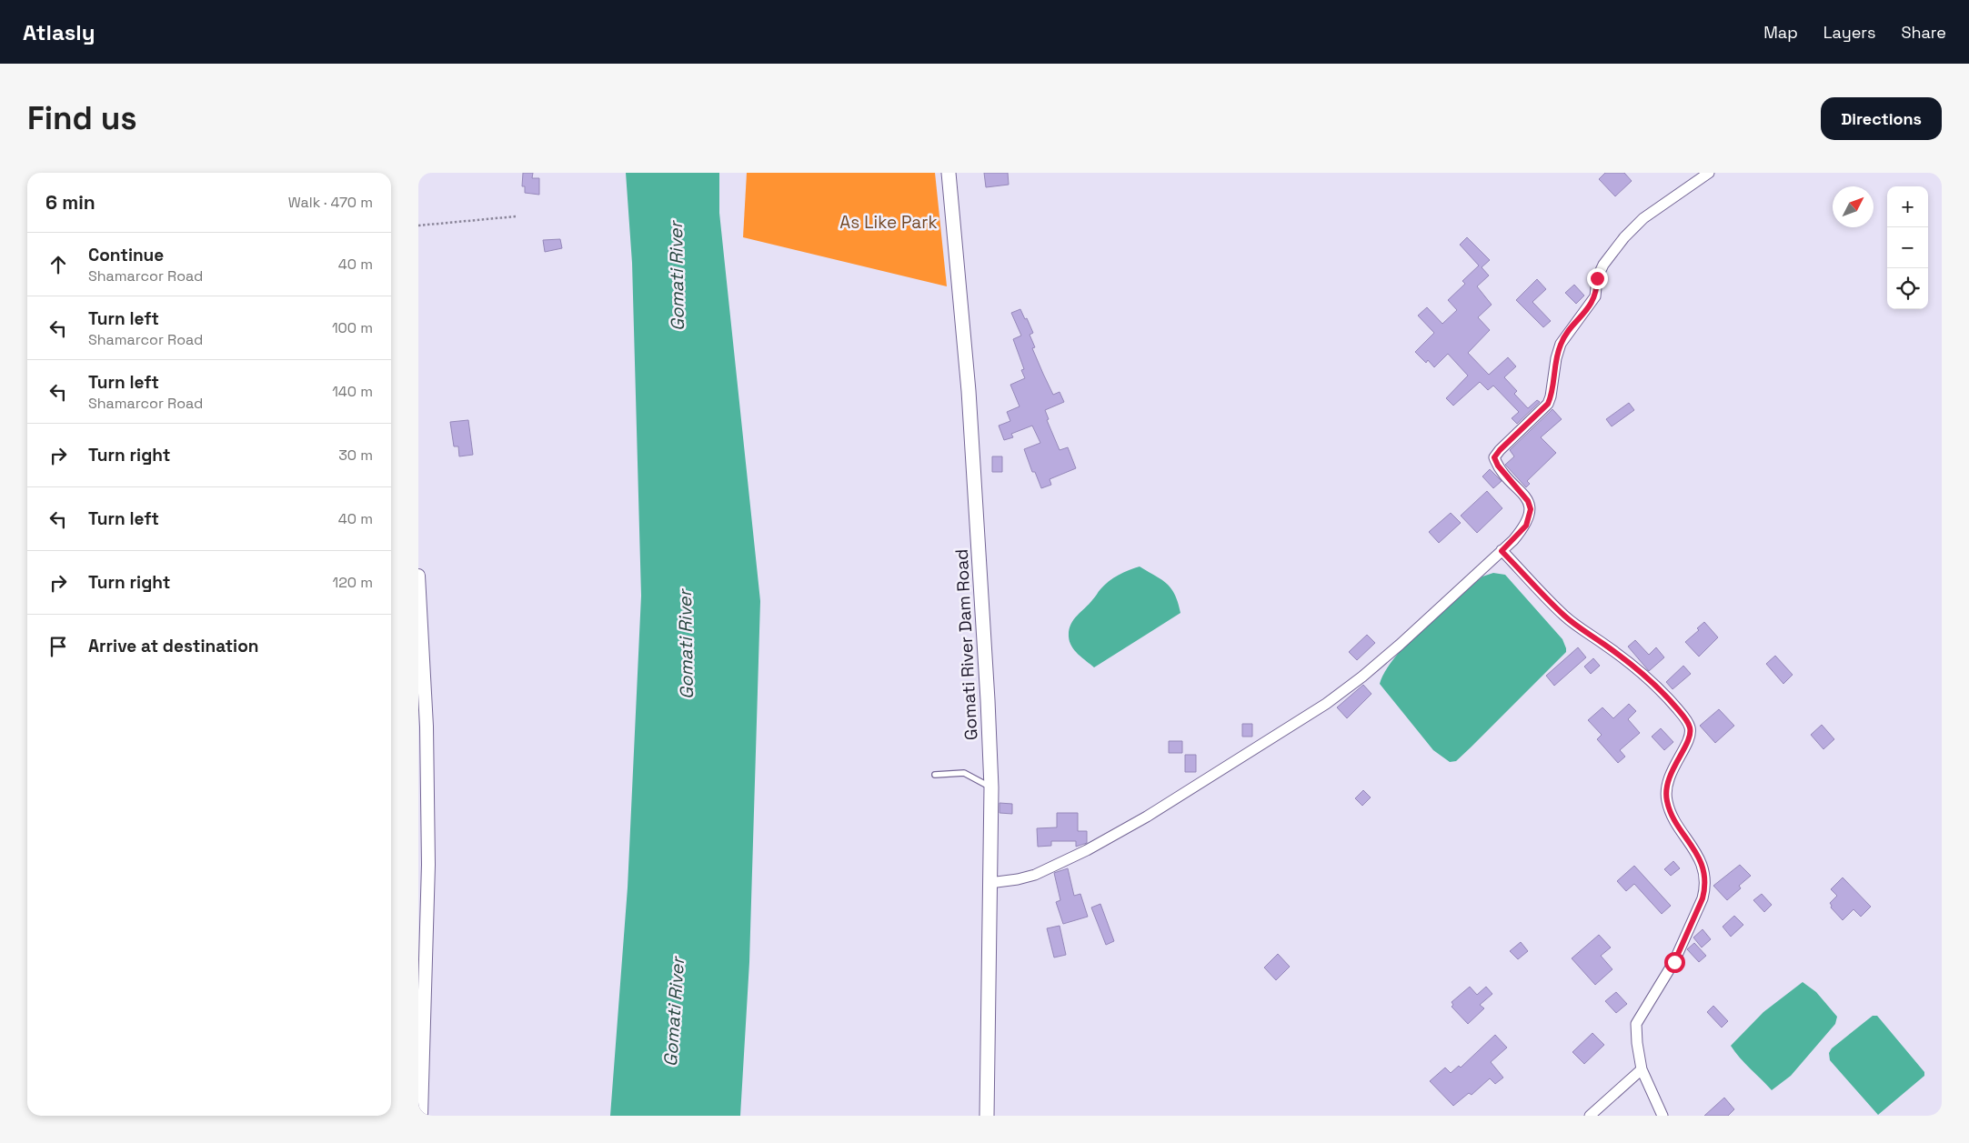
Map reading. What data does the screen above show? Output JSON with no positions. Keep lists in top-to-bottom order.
{
  "streets": {
    "main road": ["Gomati River Dam Road"]
  },
  "water": ["Gomati River"],
  "parks": ["As Like Park"],
  "north": "top right",
  "page": {
    "header": "Atlasly",
    "nav": ["Map", "Layers", "Share"],
    "buttons": "Directions",
    "title": "Find us",
    "heading": ["6 min", "Walk · 470 m"],
    "map_buttons": ["+", "−"],
    "list": [
      ["Continue", "Shamarcor Road", "40 m"],
      ["Turn left", "Shamarcor Road", "100 m"],
      ["Turn left", "Shamarcor Road", "140 m"],
      ["Turn right", "30 m"],
      ["Turn left", "40 m"],
      ["Turn right", "120 m"],
      "Arrive at destination"
    ]
  }
}
